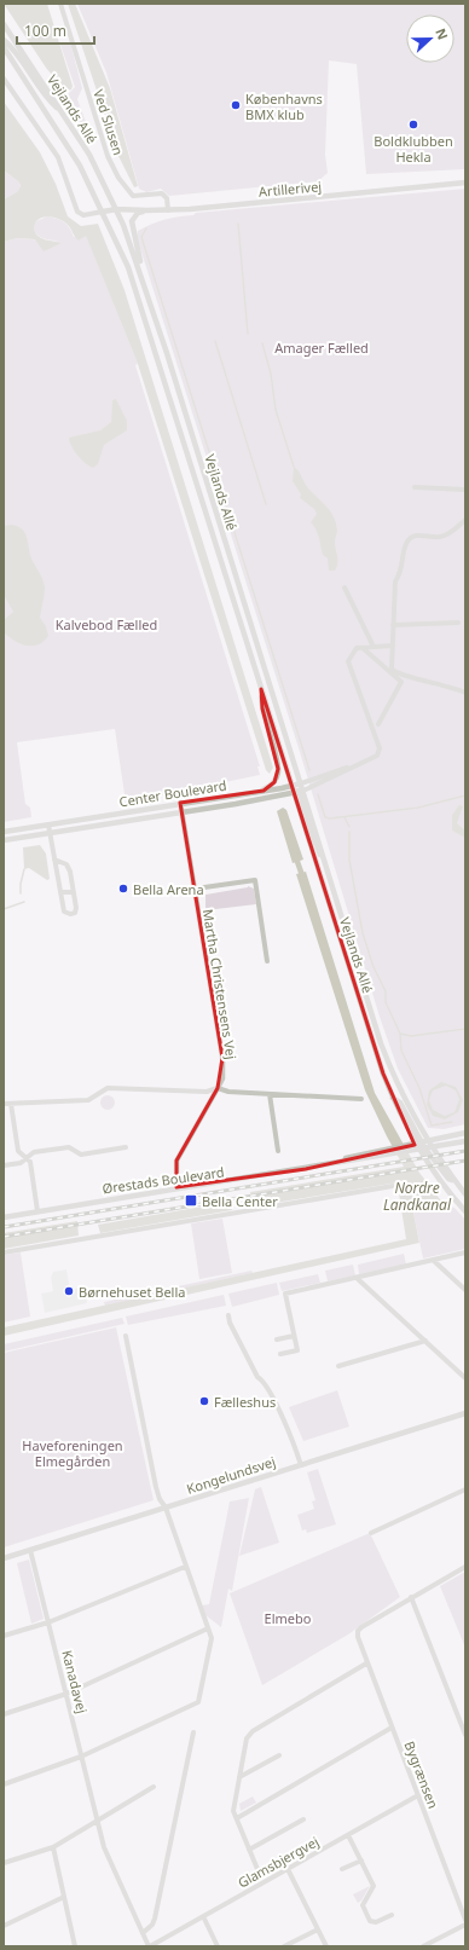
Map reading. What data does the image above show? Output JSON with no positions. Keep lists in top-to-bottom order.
{
  "streets": {
    "street": [
      "Vejlands Allé",
      "Ved Slusen",
      "Artillerivej",
      "Center Boulevard",
      "Martha Christensens Vej",
      "Ørestads Boulevard",
      "Kongelundsvej",
      "Kanadavej",
      "Bygrænsen",
      "Glamsbjergvej"
    ]
  },
  "crossings": [
    ["Vejlands Allé", "Artillerivej"],
    ["Vejlands Allé", "Center Boulevard"],
    ["Vejlands Allé", "Ørestads Boulevard"],
    ["Ved Slusen", "Artillerivej"],
    ["Center Boulevard", "Martha Christensens Vej"],
    ["Martha Christensens Vej", "Ørestads Boulevard"],
    ["Kongelundsvej", "Kanadavej"],
    ["Kanadavej", "Glamsbjergvej"],
    ["Bygrænsen", "Glamsbjergvej"]
  ],
  "water": ["Nordre Landkanal"],
  "parks": [
    "Amager Fælled",
    "Kalvebod Fælled",
    "Haveforeningen Elmegården",
    "Elmebo"
  ],
  "places": {
    "other": [
      "Københavns BMX klub",
      "Boldklubben Hekla",
      "Bella Arena",
      "Børnehuset Bella",
      "Fælleshus"
    ],
    "transit": ["Bella Center"]
  },
  "scale_bar": "100 m",
  "north": "right"
}
